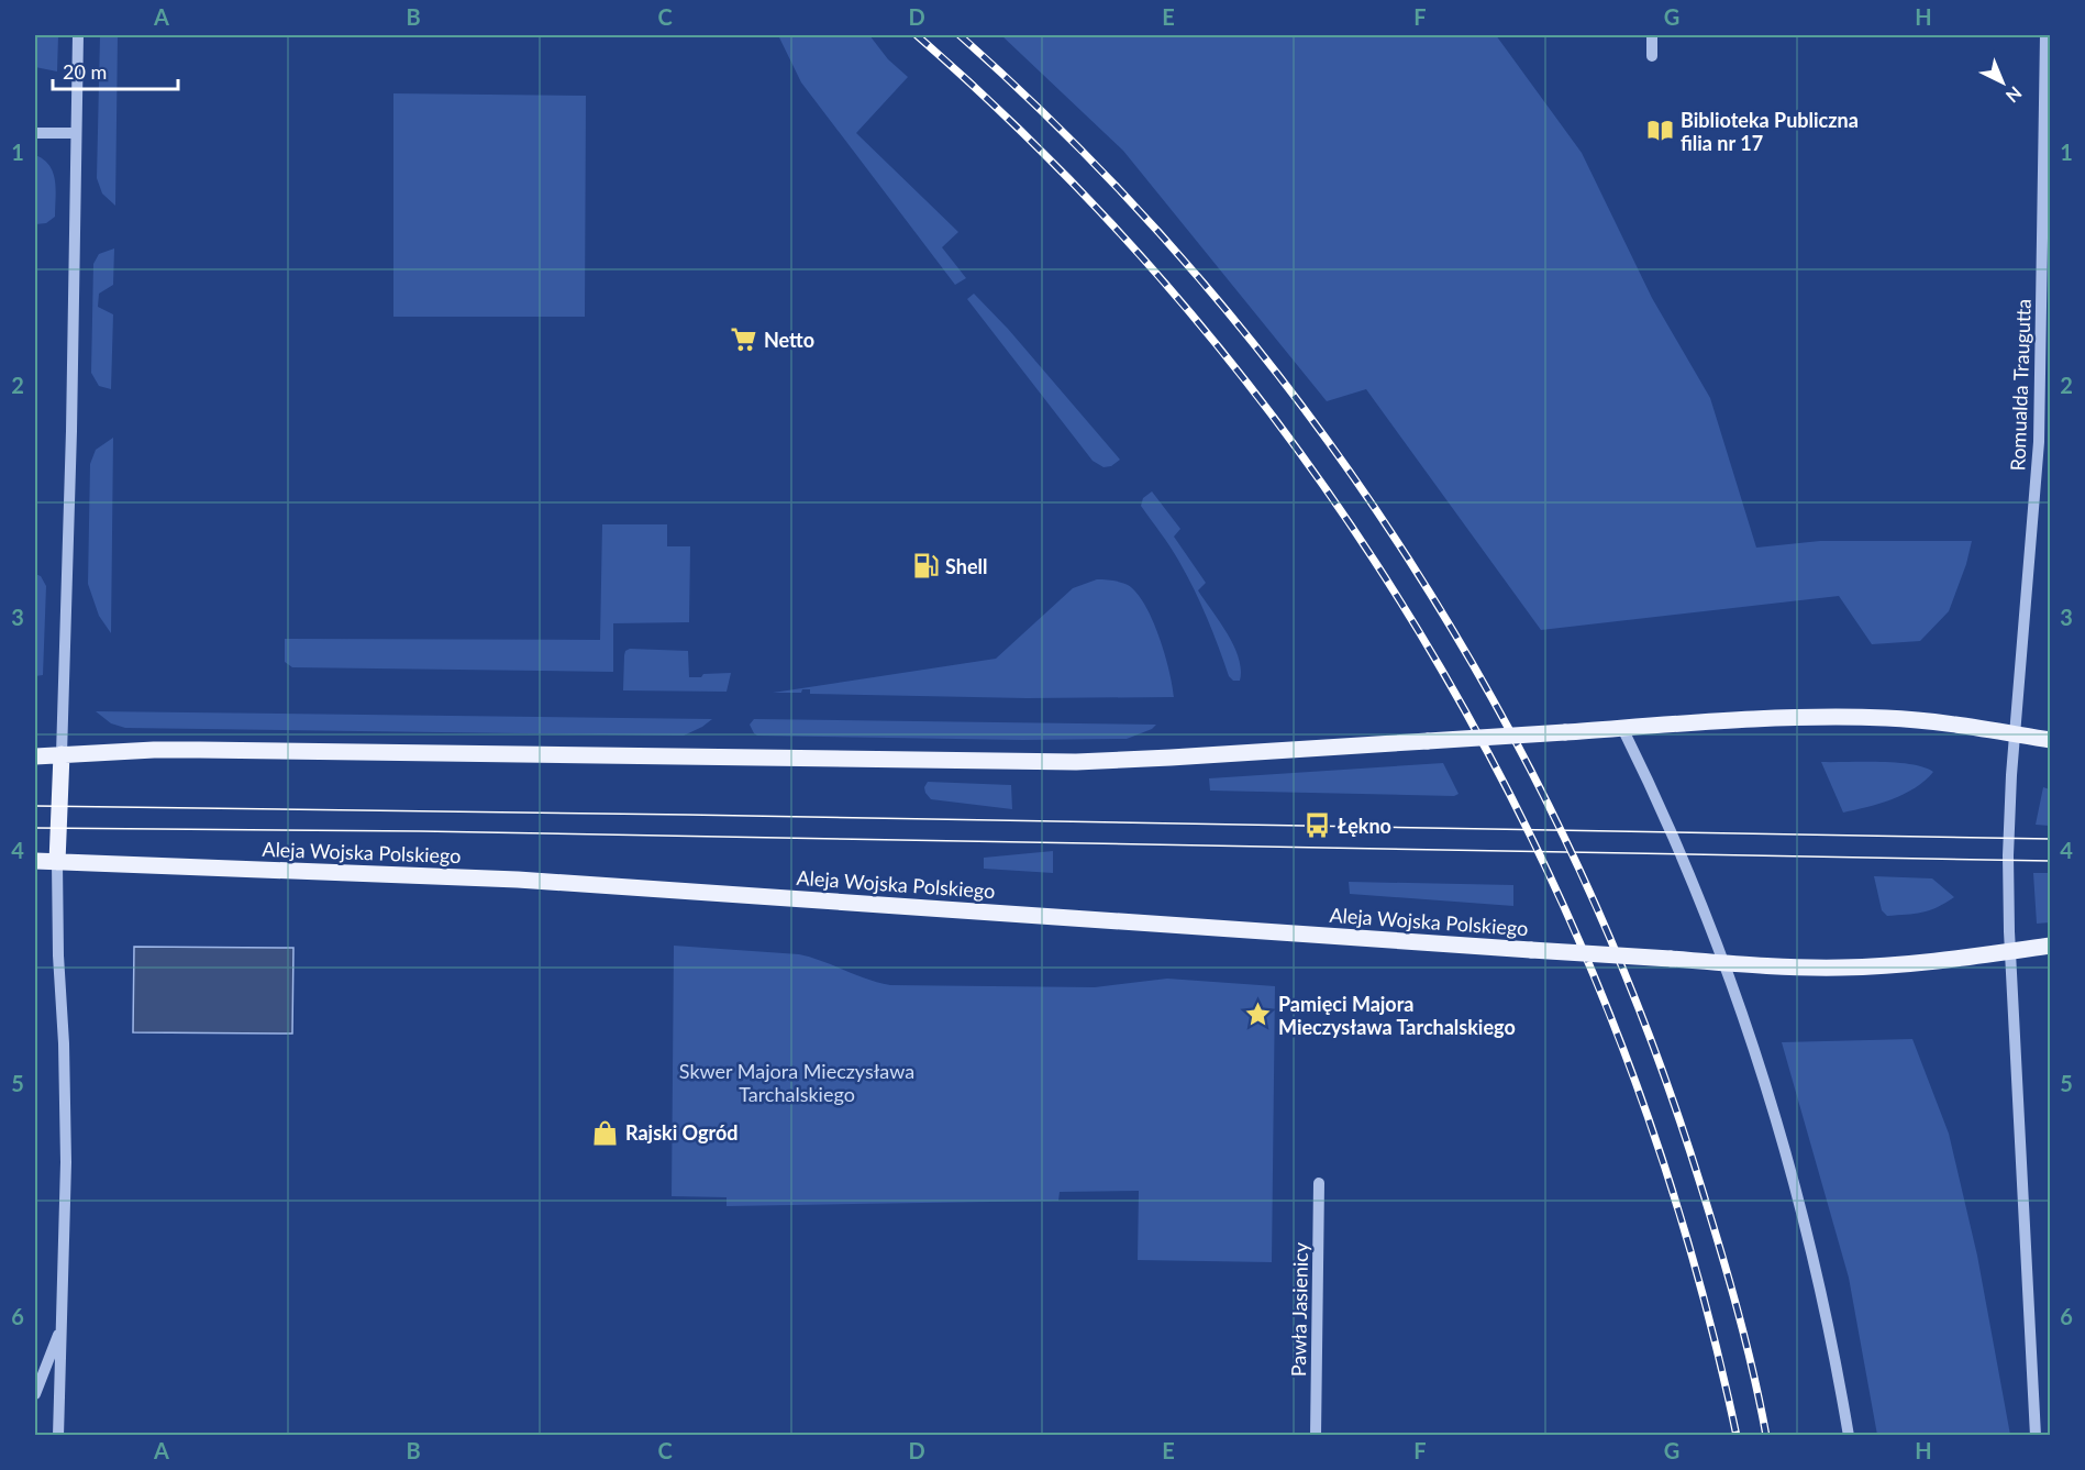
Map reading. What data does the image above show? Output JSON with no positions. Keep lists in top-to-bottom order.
{
  "streets": {
    "main road": ["Aleja Wojska Polskiego"],
    "street": ["Romualda Traugutta", "Pawła Jasienicy"]
  },
  "crossings": [
    ["Romualda Traugutta", "Aleja Wojska Polskiego"]
  ],
  "parks": ["Skwer Majora Mieczysława Tarchalskiego"],
  "places": {
    "library": ["Biblioteka Publiczna filia nr 17"],
    "supermarket": ["Netto"],
    "fuel station": ["Shell"],
    "bus stop": ["Łękno"],
    "place": ["Pamięci Majora Mieczysława Tarchalskiego"],
    "shop": ["Rajski Ogród"]
  },
  "scale_bar": "20 m",
  "north": "bottom right",
  "grid": {
    "columns": [
      "A",
      "B",
      "C",
      "D",
      "E",
      "F",
      "G",
      "H"
    ],
    "rows": [
      "1",
      "2",
      "3",
      "4",
      "5",
      "6"
    ]
  }
}
